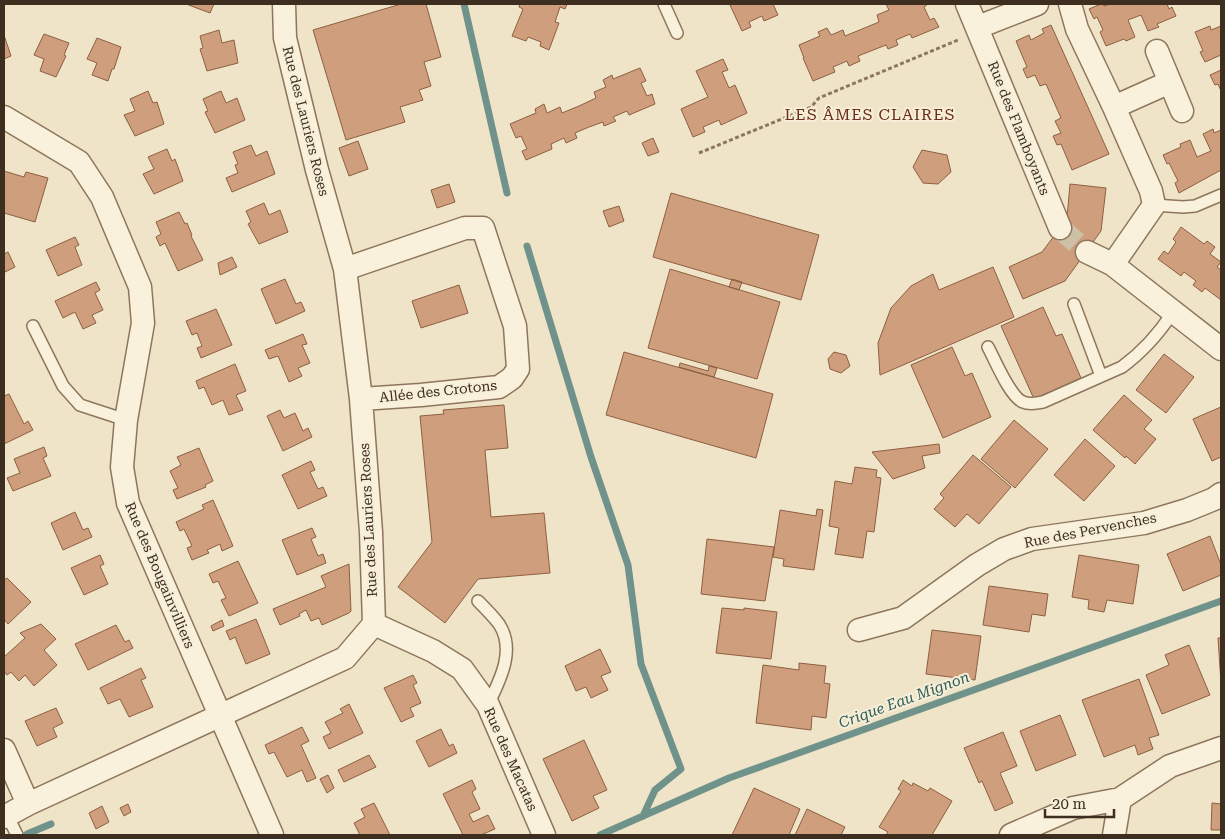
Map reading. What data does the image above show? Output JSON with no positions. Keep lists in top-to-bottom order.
{
  "streets": {
    "street": [
      "Rue des Lauriers Roses",
      "Rue des Flamboyants",
      "Allée des Crotons",
      "Rue des Pervenches",
      "Rue des Bougainvilliers",
      "Rue des Macatas"
    ]
  },
  "crossings": [
    ["Rue des Lauriers Roses", "Allée des Crotons"],
    ["Rue des Lauriers Roses", "Rue des Macatas"]
  ],
  "districts": ["LES ÂMES CLAIRES"],
  "water": ["Crique Eau Mignon"],
  "scale_bar": "20 m"
}
